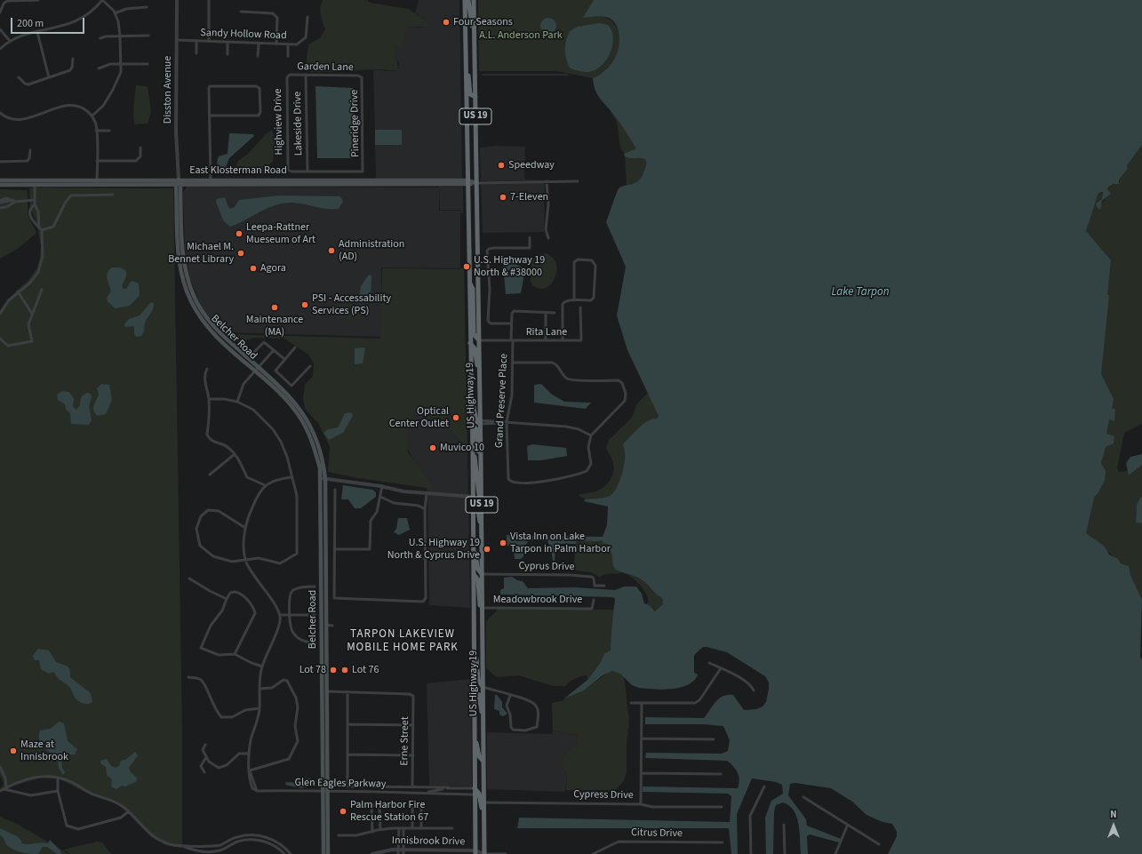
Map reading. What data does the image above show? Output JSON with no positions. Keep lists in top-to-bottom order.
{
  "streets": {
    "highway": ["US 19", "US Highway 19"],
    "main road": ["East Klosterman Road", "Belcher Road"],
    "street": [
      "Sandy Hollow Road",
      "Garden Lane",
      "Disston Avenue",
      "Highview Drive",
      "Lakeside Drive",
      "Pineridge Drive",
      "Rita Lane",
      "Grand Preserve Place",
      "Cyprus Drive",
      "Meadowbrook Drive",
      "Erne Street",
      "Glen Eagles Parkway",
      "Cypress Drive",
      "Citrus Drive",
      "Innisbrook Drive"
    ]
  },
  "crossings": [
    ["Sandy Hollow Road", "Disston Avenue"],
    ["Garden Lane", "Highview Drive"],
    ["Garden Lane", "Lakeside Drive"],
    ["Garden Lane", "Pineridge Drive"],
    ["Disston Avenue", "East Klosterman Road"],
    ["Disston Avenue", "Belcher Road"],
    ["Highview Drive", "Lakeside Drive"],
    ["East Klosterman Road", "Belcher Road"],
    ["East Klosterman Road", "US Highway 19"],
    ["Rita Lane", "US Highway 19"],
    ["Rita Lane", "Grand Preserve Place"],
    ["Belcher Road", "Glen Eagles Parkway"],
    ["US Highway 19", "Cyprus Drive"],
    ["US Highway 19", "Meadowbrook Drive"],
    ["US Highway 19", "Glen Eagles Parkway"],
    ["US Highway 19", "Cypress Drive"],
    ["US Highway 19", "Innisbrook Drive"]
  ],
  "districts": ["TARPON LAKEVIEW MOBILE HOME PARK"],
  "water": ["Lake Tarpon"],
  "parks": ["A.L. Anderson Park"],
  "places": [
    "Four Seasons",
    "Speedway",
    "7-Eleven",
    "Leepa-Rattner Mueseum of Art",
    "Administration (AD)",
    "Michael M. Bennet Library",
    "U.S. Highway 19 North & #38000",
    "Agora",
    "PSI - Accessability Services (PS)",
    "Maintenance (MA)",
    "Optical Center Outlet",
    "Muvico 10",
    "Vista Inn on Lake Tarpon in Palm Harbor",
    "U.S. Highway 19 North & Cyprus Drive",
    "Lot 78",
    "Lot 76",
    "Maze at Innisbrook",
    "Palm Harbor Fire Rescue Station 67"
  ],
  "scale_bar": "200 m",
  "north": "top"
}
